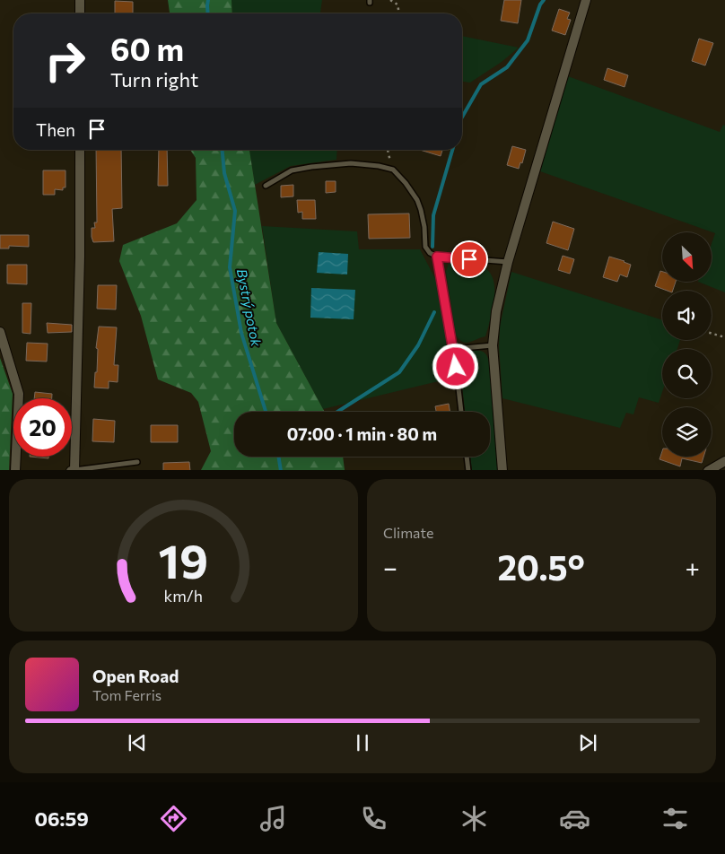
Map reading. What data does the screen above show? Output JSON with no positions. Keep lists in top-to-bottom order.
{
  "water": ["Bystrý potok"],
  "north": "bottom right",
  "page": {
    "turn": ["60 m", "Turn right"],
    "then": "Then",
    "limit": "20",
    "trip": "07:00 · 1 min · 80 m",
    "tile": "Climate",
    "heat": ["−", "20.5°", "+"],
    "song": ["Open Road", "Tom Ferris"],
    "tabs": "06:59",
    "gauge": ["19", "km/h"]
  }
}
